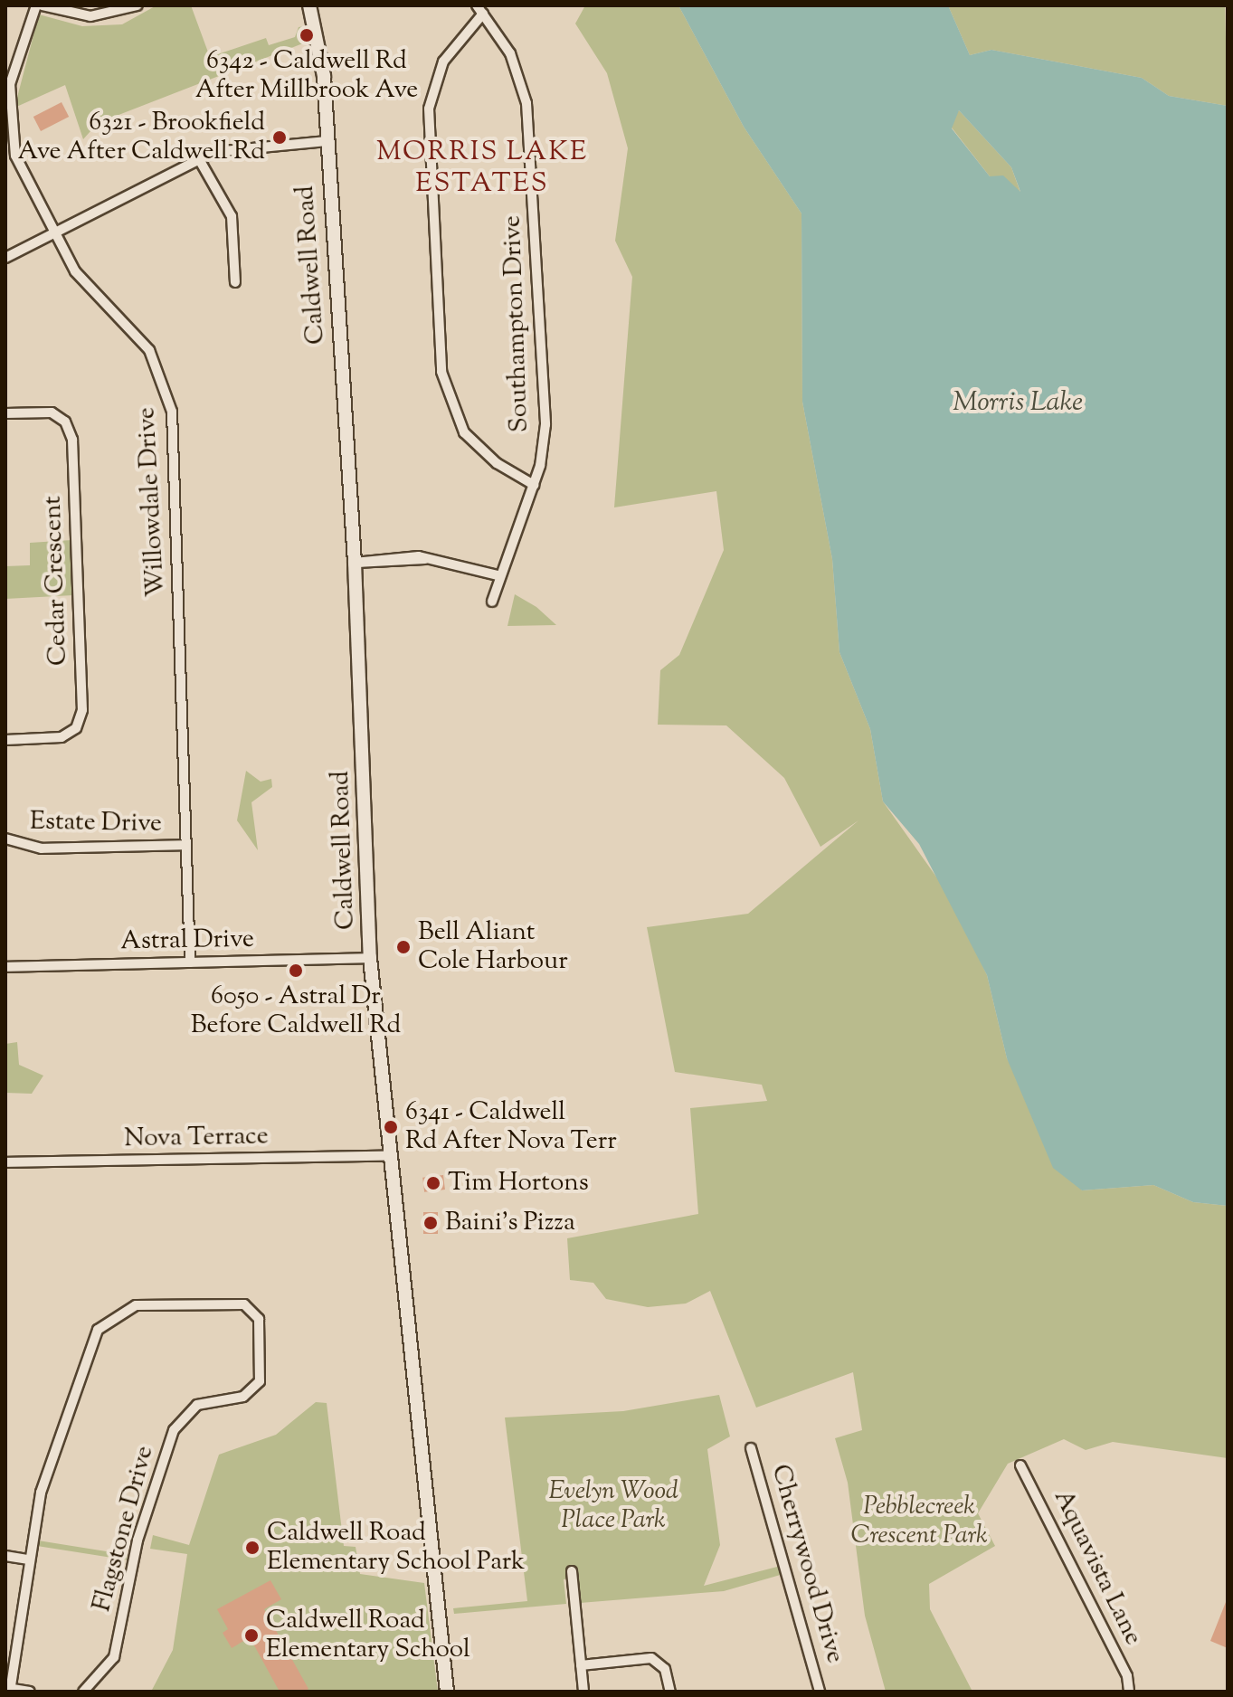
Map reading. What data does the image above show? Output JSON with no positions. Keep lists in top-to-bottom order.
{
  "streets": {
    "street": [
      "Caldwell Road",
      "Southampton Drive",
      "Willowdale Drive",
      "Cedar Crescent",
      "Estate Drive",
      "Astral Drive",
      "Nova Terrace",
      "Flagstone Drive",
      "Cherrywood Drive",
      "Aquavista Lane"
    ]
  },
  "crossings": [
    ["Caldwell Road", "Astral Drive"],
    ["Caldwell Road", "Nova Terrace"],
    ["Willowdale Drive", "Estate Drive"],
    ["Willowdale Drive", "Astral Drive"]
  ],
  "districts": ["MORRIS LAKE ESTATES"],
  "water": ["Morris Lake"],
  "parks": ["Evelyn Wood Place Park", "Pebblecreek Crescent Park"],
  "places": [
    "6342 - Caldwell Rd After Millbrook Ave",
    "6321 - Brookfield Ave After Caldwell Rd",
    "Bell Aliant Cole Harbour",
    "6050 - Astral Dr Before Caldwell Rd",
    "6341 - Caldwell Rd After Nova Terr",
    "Tim Hortons",
    "Baini's Pizza",
    "Caldwell Road Elementary School Park",
    "Caldwell Road Elementary School"
  ]
}
